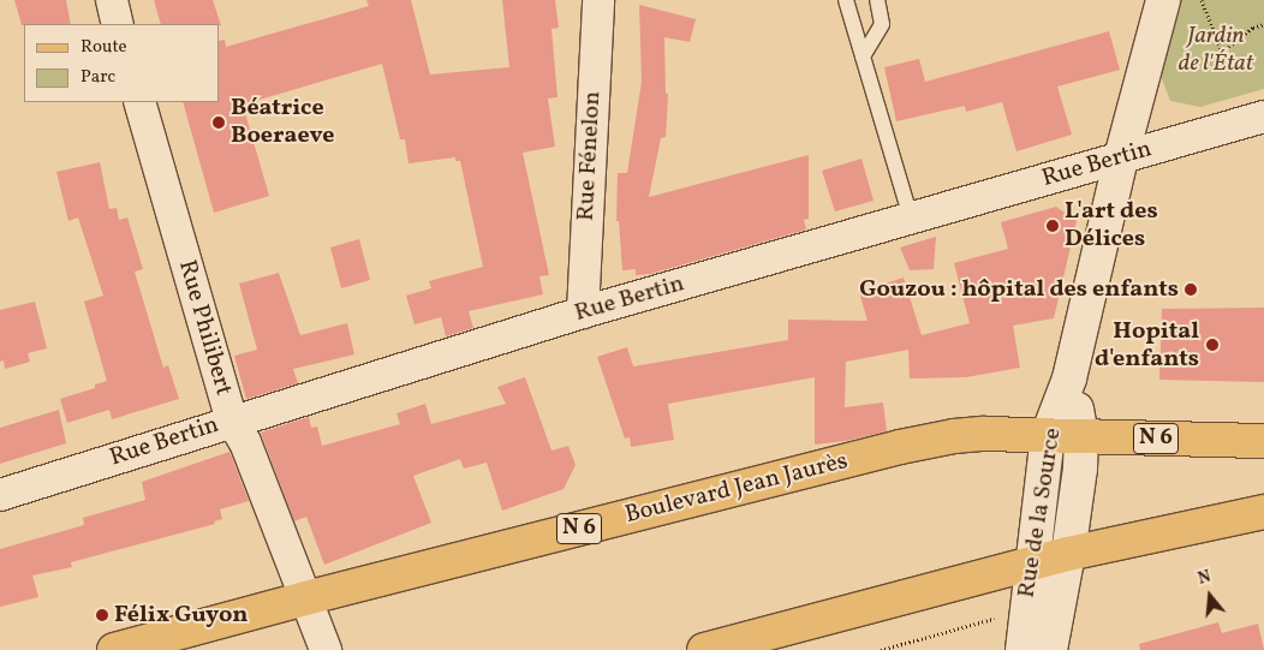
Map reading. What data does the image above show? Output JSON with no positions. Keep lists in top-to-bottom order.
{
  "streets": {
    "main road": ["N 6", "Boulevard Jean Jaurès", "Rue de la Source"],
    "street": ["Rue Fénelon", "Rue Bertin", "Rue Philibert"]
  },
  "crossings": [
    ["Rue Fénelon", "Rue Bertin"],
    ["Rue Bertin", "Rue Philibert"],
    ["Rue Bertin", "Rue de la Source"],
    ["Rue Philibert", "Boulevard Jean Jaurès"],
    ["Boulevard Jean Jaurès", "Rue de la Source"]
  ],
  "parks": ["Jardin de l'État"],
  "places": [
    "Béatrice Boeraeve",
    "L'art des Délices",
    "Gouzou : hôpital des enfants",
    "Hopital d'enfants",
    "Félix Guyon"
  ],
  "legend": ["Route", "Parc"],
  "north": "top"
}
